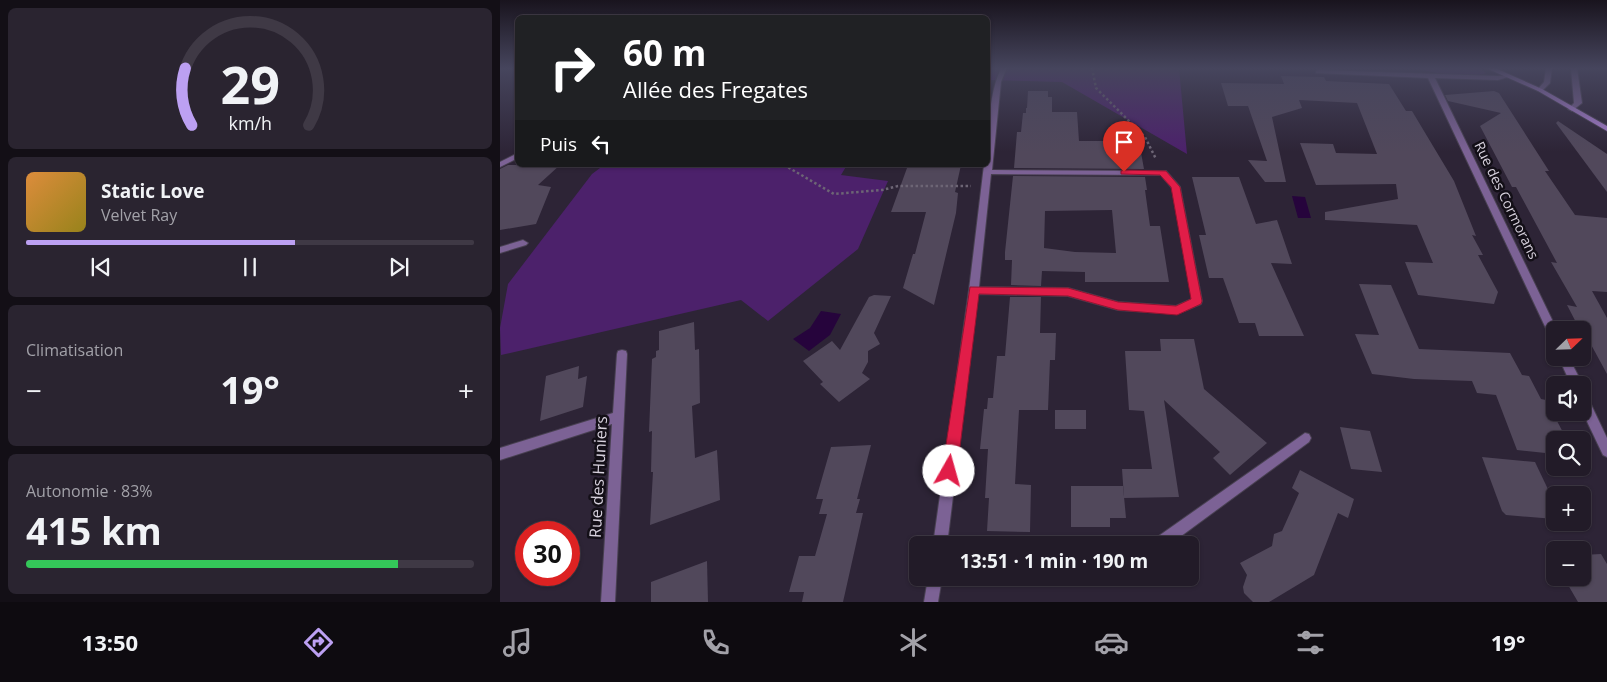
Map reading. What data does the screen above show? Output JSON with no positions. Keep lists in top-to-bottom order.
{
  "streets": {
    "street": ["Rue des Cormorans", "Rue des Huniers"]
  },
  "north": "top right",
  "page": {
    "turn": ["60 m", "Allée des Fregates"],
    "then": "Puis",
    "song": ["Static Love", "Velvet Ray"],
    "tile": [
      "Climatisation",
      ["Autonomie · 83%", "415 km"]
    ],
    "map_buttons": ["+", "−"],
    "heat": ["−", "19°", "+"],
    "limit": "30",
    "trip": "13:51 · 1 min · 190 m",
    "tabs": ["13:50", "19°"],
    "gauge": ["29", "km/h"]
  }
}
